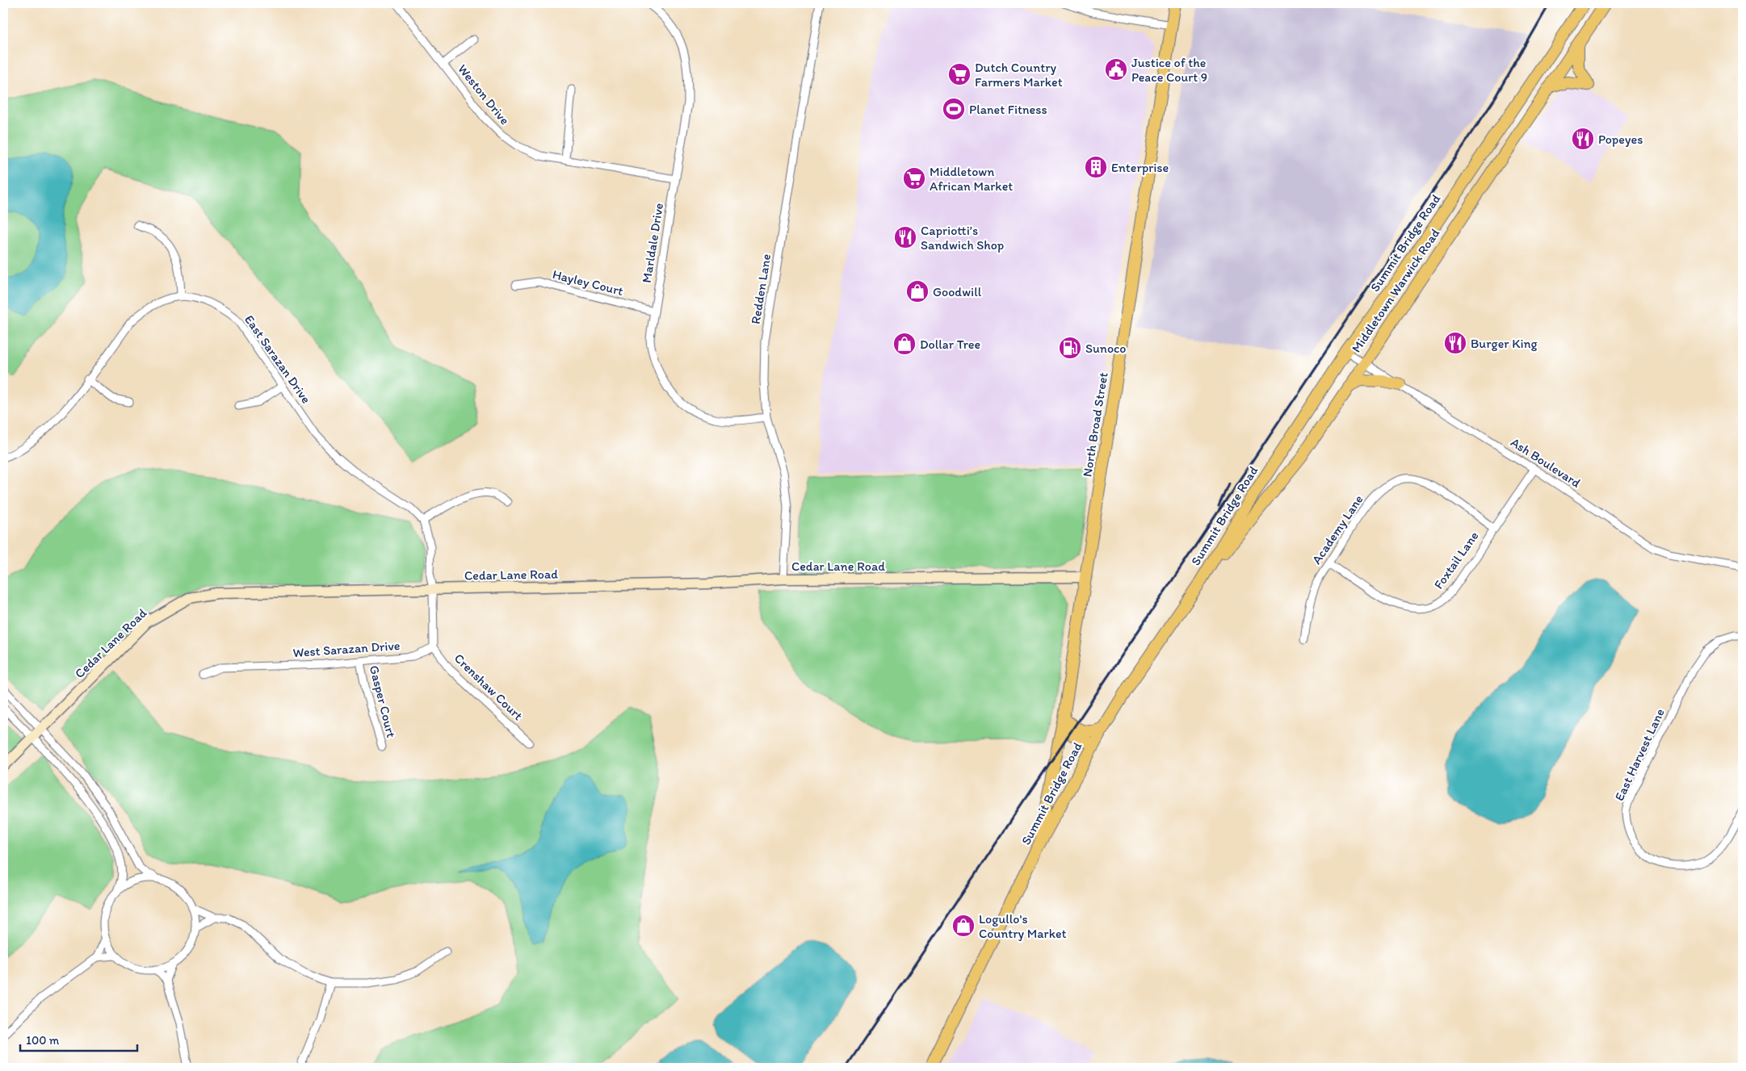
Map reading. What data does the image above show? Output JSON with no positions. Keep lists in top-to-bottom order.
{
  "streets": {
    "main road": ["Summit Bridge Road", "Middletown Warwick Road", "North Broad Street"],
    "street": [
      "Weston Drive",
      "Marldale Drive",
      "Hayley Court",
      "Redden Lane",
      "East Sarazan Drive",
      "Ash Boulevard",
      "Academy Lane",
      "Foxtail Lane",
      "Cedar Lane Road",
      "West Sarazan Drive",
      "Crenshaw Court",
      "Gasper Court",
      "East Harvest Lane"
    ]
  },
  "crossings": [
    ["Weston Drive", "Marldale Drive"],
    ["Marldale Drive", "Hayley Court"],
    ["Marldale Drive", "Redden Lane"],
    ["Summit Bridge Road", "Middletown Warwick Road"],
    ["Summit Bridge Road", "North Broad Street"],
    ["Summit Bridge Road", "Ash Boulevard"],
    ["Redden Lane", "Cedar Lane Road"],
    ["Middletown Warwick Road", "Ash Boulevard"],
    ["North Broad Street", "Cedar Lane Road"],
    ["Ash Boulevard", "Foxtail Lane"],
    ["Academy Lane", "Foxtail Lane"],
    ["West Sarazan Drive", "Crenshaw Court"],
    ["West Sarazan Drive", "Gasper Court"]
  ],
  "places": {
    "public building": ["Justice of the Peace Court 9"],
    "supermarket": ["Dutch Country Farmers Market", "Middletown African Market"],
    "sports": ["Planet Fitness"],
    "restaurant": ["Popeyes", "Capriotti’s Sandwich Shop", "Burger King"],
    "building": ["Enterprise"],
    "shop": ["Goodwill", "Dollar Tree", "Logullo's Country Market"],
    "fuel station": ["Sunoco"]
  },
  "scale_bar": "100 m"
}
